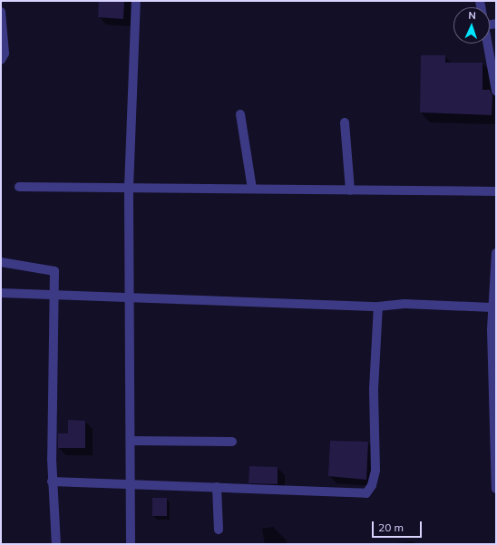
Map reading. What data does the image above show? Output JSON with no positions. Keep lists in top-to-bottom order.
{
  "scale_bar": "20 m",
  "north": "top"
}
